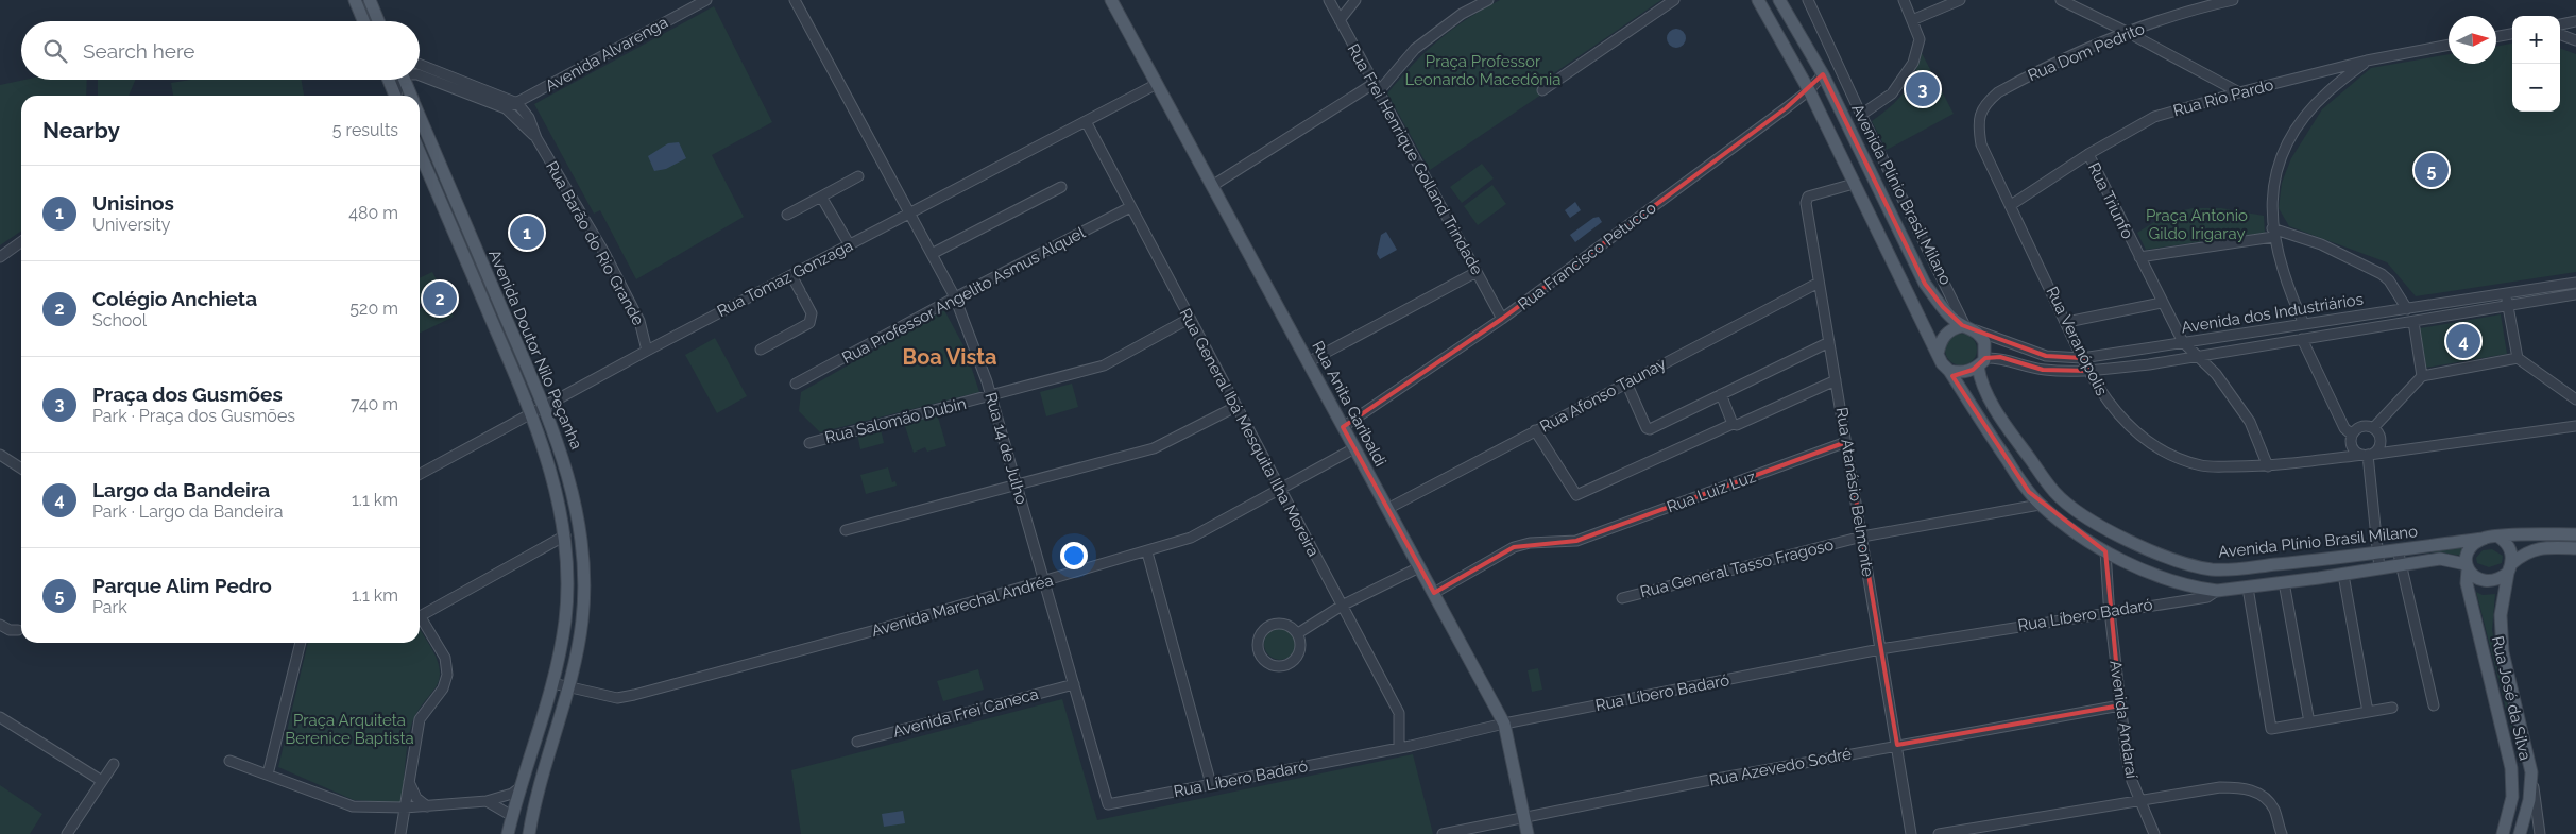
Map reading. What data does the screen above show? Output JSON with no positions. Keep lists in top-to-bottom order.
{
  "streets": {
    "main road": [
      "Avenida Plínio Brasil Milano",
      "Avenida dos Industriários",
      "Avenida Doutor Nilo Peçanha",
      "Rua Anita Garibaldi",
      "Rua José da Silva"
    ],
    "street": [
      "Rua Dom Pedrito",
      "Avenida Alvarenga",
      "Rua Rio Pardo",
      "Rua Frei Henrique Golland Trindade",
      "Rua Triunfo",
      "Rua Barão do Rio Grande",
      "Rua Francisco Petucco",
      "Rua Tomaz Gonzaga",
      "Rua Professor Angelito Asmus Alquel",
      "Rua Veranópolis",
      "Rua Afonso Taunay",
      "Rua Salomão Dubin",
      "Rua General Ibá Mesquita Ilha Moreira",
      "Rua 14 de Julho",
      "Rua Luiz Luz",
      "Rua Atanásio Belmonte",
      "Rua General Tasso Fragoso",
      "Avenida Marechal Andréa",
      "Rua Líbero Badaró",
      "Avenida Frei Caneca",
      "Avenida Andaraí",
      "Rua Azevedo Sodré"
    ]
  },
  "crossings": [
    ["Rua Dom Pedrito", "Rua Veranópolis"],
    ["Avenida Alvarenga", "Rua Barão do Rio Grande"],
    ["Rua Rio Pardo", "Rua Triunfo"],
    ["Rua Rio Pardo", "Rua Veranópolis"],
    ["Rua Frei Henrique Golland Trindade", "Rua Francisco Petucco"],
    ["Avenida Plínio Brasil Milano", "Rua Francisco Petucco"],
    ["Avenida Plínio Brasil Milano", "Avenida dos Industriários"],
    ["Avenida Plínio Brasil Milano", "Rua Atanásio Belmonte"],
    ["Avenida Plínio Brasil Milano", "Rua General Tasso Fragoso"],
    ["Avenida Plínio Brasil Milano", "Rua Líbero Badaró"],
    ["Avenida Plínio Brasil Milano", "Rua José da Silva"],
    ["Avenida Plínio Brasil Milano", "Avenida Andaraí"],
    ["Rua Triunfo", "Avenida dos Industriários"],
    ["Rua Triunfo", "Rua Veranópolis"],
    ["Rua Barão do Rio Grande", "Rua Tomaz Gonzaga"],
    ["Rua Francisco Petucco", "Rua Anita Garibaldi"],
    ["Rua Tomaz Gonzaga", "Avenida Doutor Nilo Peçanha"],
    ["Rua Tomaz Gonzaga", "Rua Anita Garibaldi"],
    ["Rua Tomaz Gonzaga", "Rua General Ibá Mesquita Ilha Moreira"],
    ["Rua Tomaz Gonzaga", "Rua 14 de Julho"],
    ["Rua Professor Angelito Asmus Alquel", "Rua General Ibá Mesquita Ilha Moreira"],
    ["Rua Professor Angelito Asmus Alquel", "Rua 14 de Julho"],
    ["Avenida dos Industriários", "Rua Veranópolis"],
    ["Avenida Doutor Nilo Peçanha", "Avenida Marechal Andréa"],
    ["Rua Afonso Taunay", "Rua Anita Garibaldi"],
    ["Rua Afonso Taunay", "Rua Atanásio Belmonte"],
    ["Rua Anita Garibaldi", "Rua Luiz Luz"],
    ["Rua Anita Garibaldi", "Avenida Marechal Andréa"],
    ["Rua Anita Garibaldi", "Rua Líbero Badaró"],
    ["Rua Anita Garibaldi", "Rua Azevedo Sodré"],
    ["Rua Salomão Dubin", "Rua General Ibá Mesquita Ilha Moreira"],
    ["Rua Salomão Dubin", "Rua 14 de Julho"],
    ["Rua General Ibá Mesquita Ilha Moreira", "Avenida Marechal Andréa"],
    ["Rua General Ibá Mesquita Ilha Moreira", "Rua Líbero Badaró"],
    ["Rua 14 de Julho", "Avenida Marechal Andréa"],
    ["Rua 14 de Julho", "Rua Líbero Badaró"],
    ["Rua 14 de Julho", "Avenida Frei Caneca"],
    ["Rua Luiz Luz", "Rua Atanásio Belmonte"],
    ["Rua Atanásio Belmonte", "Rua General Tasso Fragoso"],
    ["Rua Atanásio Belmonte", "Rua Líbero Badaró"],
    ["Rua Atanásio Belmonte", "Rua Azevedo Sodré"],
    ["Rua Líbero Badaró", "Avenida Andaraí"],
    ["Avenida Andaraí", "Rua Azevedo Sodré"]
  ],
  "districts": ["Boa Vista"],
  "parks": ["Praça Professor Leonardo Macedônia", "Praça Antonio Gildo Irigaray", "Praça Arquiteta Berenice Baptista"],
  "north": "right",
  "page": {
    "map_buttons": ["+", "−"],
    "search": "Search here",
    "pins": [
      "3",
      "5",
      "1",
      "2",
      "4"
    ],
    "heading": ["Nearby", "5 results"],
    "list": [
      {
        "mark": "1",
        "name": "Unisinos",
        "note": "University",
        "value": "480 m"
      },
      {
        "mark": "2",
        "name": "Colégio Anchieta",
        "note": "School",
        "value": "520 m"
      },
      {
        "mark": "3",
        "name": "Praça dos Gusmões",
        "note": "Park · Praça dos Gusmões",
        "value": "740 m"
      },
      {
        "mark": "4",
        "name": "Largo da Bandeira",
        "note": "Park · Largo da Bandeira",
        "value": "1.1 km"
      },
      {
        "mark": "5",
        "name": "Parque Alim Pedro",
        "note": "Park",
        "value": "1.1 km"
      }
    ]
  }
}
